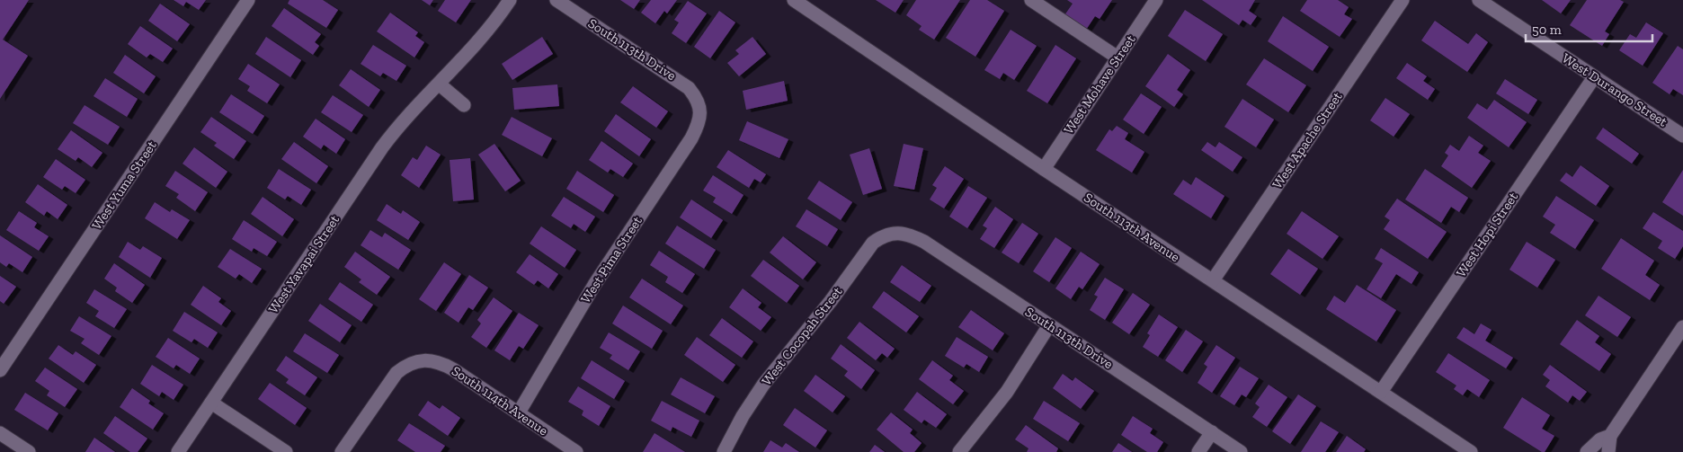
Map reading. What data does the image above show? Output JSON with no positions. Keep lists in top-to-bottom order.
{
  "streets": {
    "street": [
      "South 113th Drive",
      "West Mohave Street",
      "West Durango Street",
      "West Apache Street",
      "West Yuma Street",
      "South 113th Avenue",
      "West Hopi Street",
      "West Pima Street",
      "West Yavapai Street",
      "West Cocopah Street",
      "South 114th Avenue"
    ]
  },
  "crossings": [
    ["South 113th Drive", "West Pima Street"],
    ["South 113th Drive", "West Cocopah Street"],
    ["West Mohave Street", "South 113th Avenue"],
    ["West Durango Street", "West Hopi Street"],
    ["West Apache Street", "South 113th Avenue"],
    ["South 113th Avenue", "West Hopi Street"],
    ["West Pima Street", "South 114th Avenue"]
  ],
  "scale_bar": "50 m"
}
